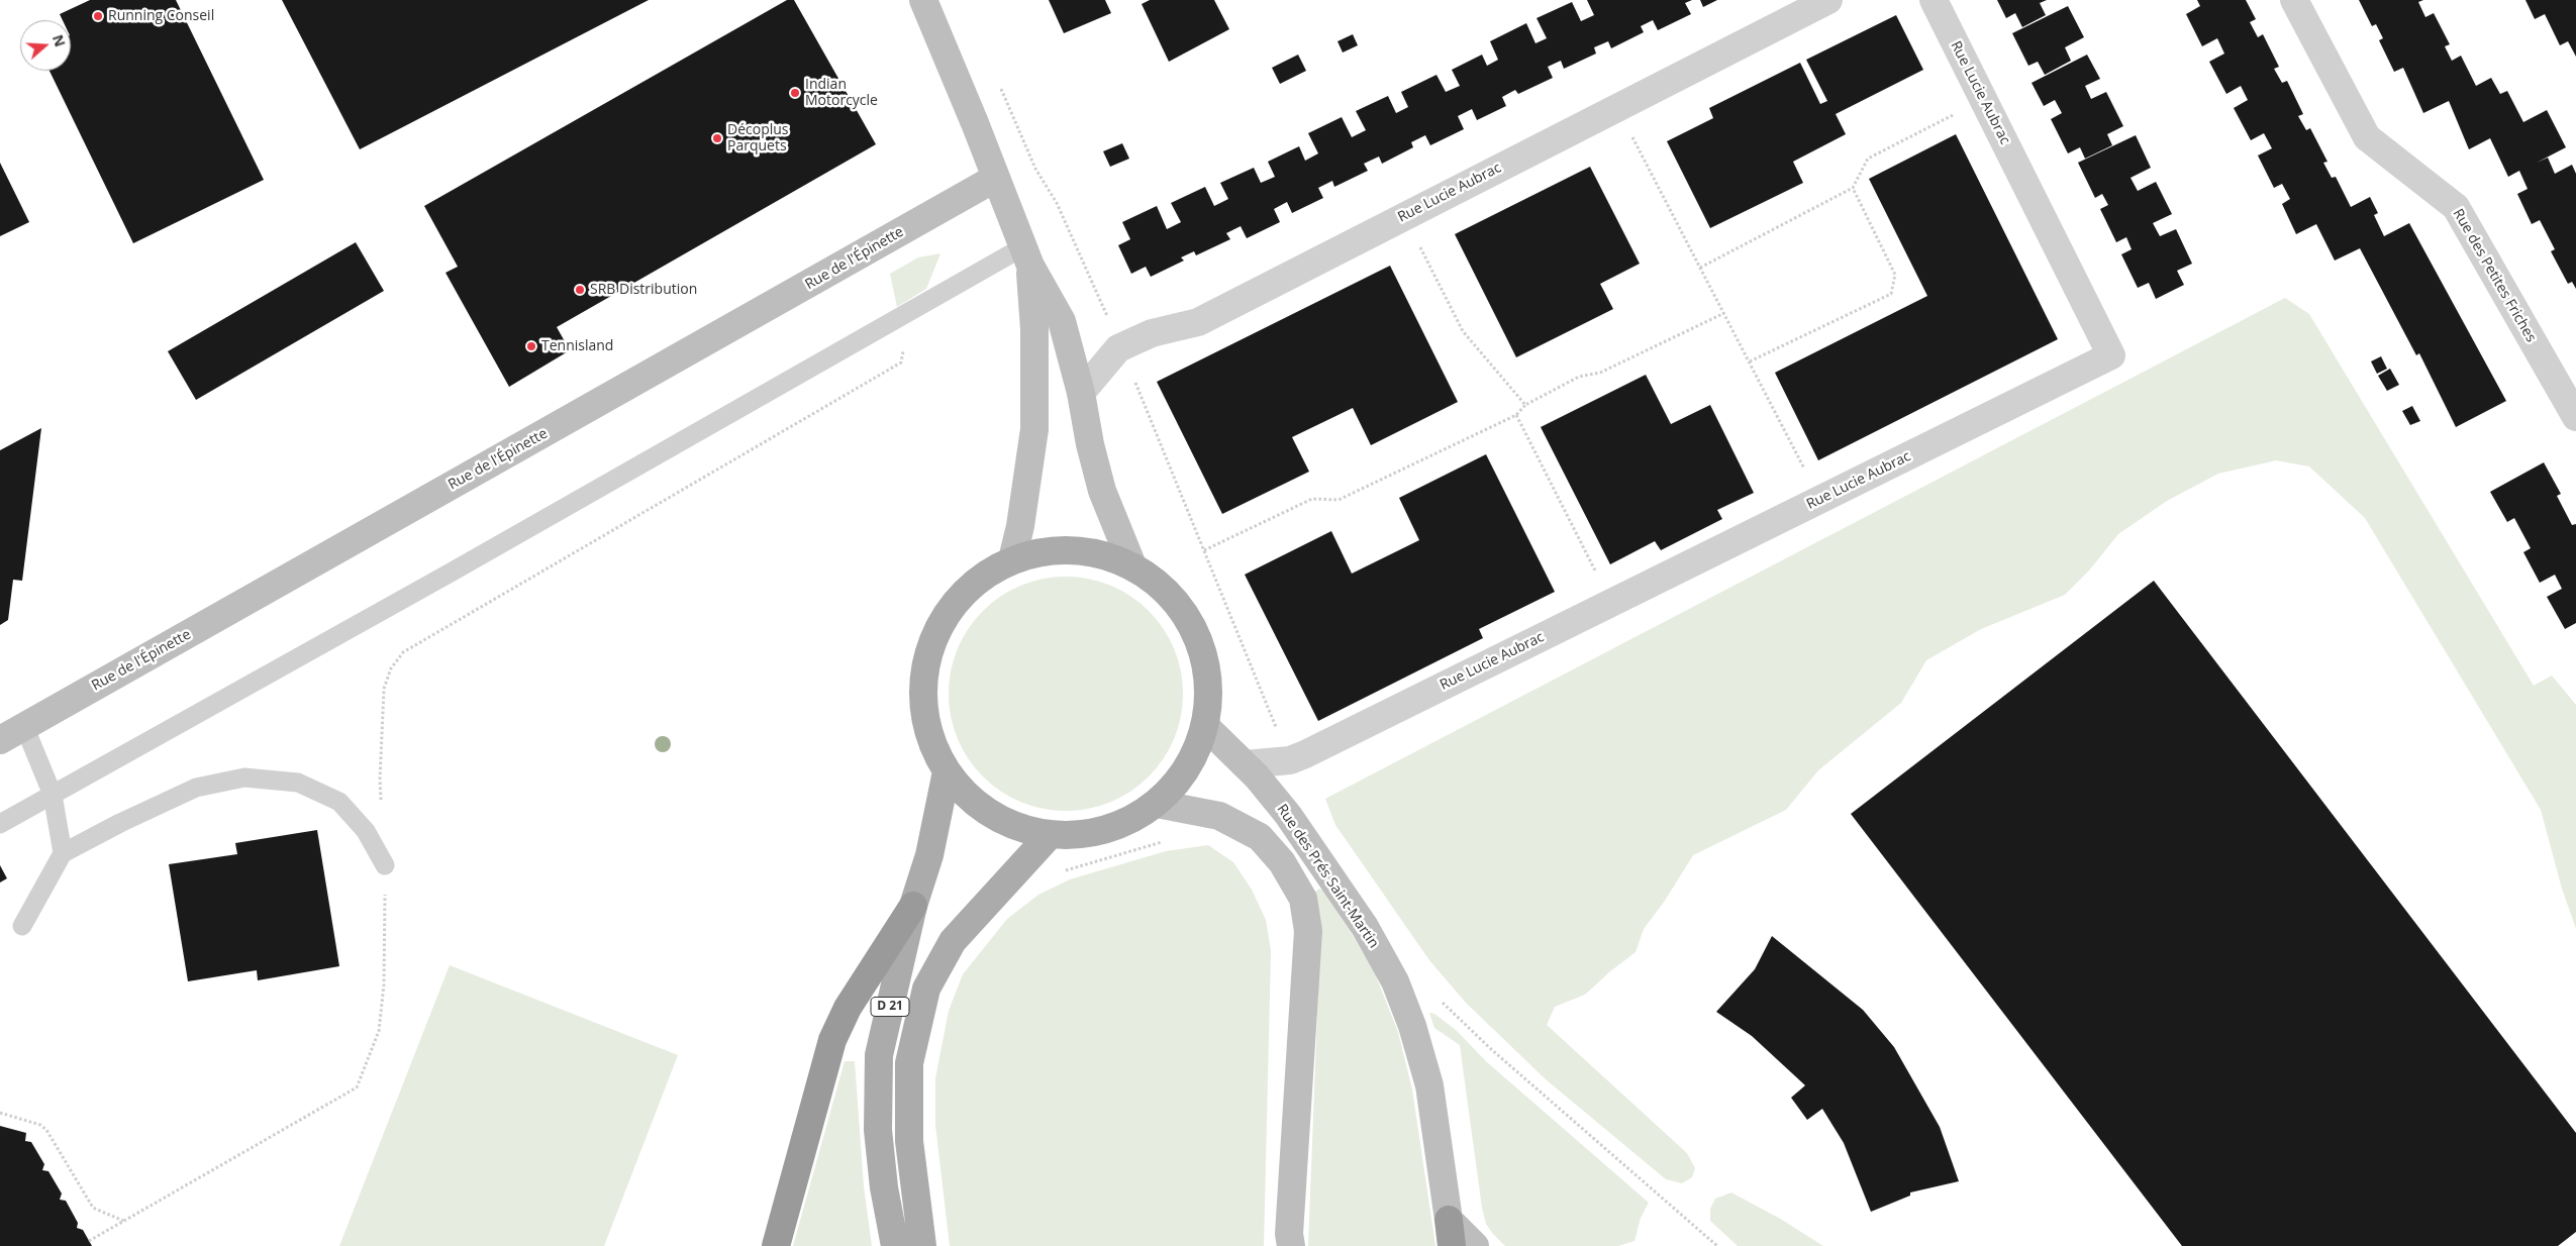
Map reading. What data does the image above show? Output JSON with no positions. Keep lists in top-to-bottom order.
{
  "streets": {
    "main road": ["D 21"],
    "street": [
      "Rue Lucie Aubrac",
      "Rue de l'Épinette",
      "Rue des Petites Friches",
      "Rue des Prés Saint-Martin"
    ]
  },
  "crossings": [
    ["Rue Lucie Aubrac", "Rue des Prés Saint-Martin"]
  ],
  "places": [
    "Running Conseil",
    "Indian Motorcycle",
    "Décoplus Parquets",
    "SRB Distribution",
    "Tennisland"
  ],
  "north": "right"
}
